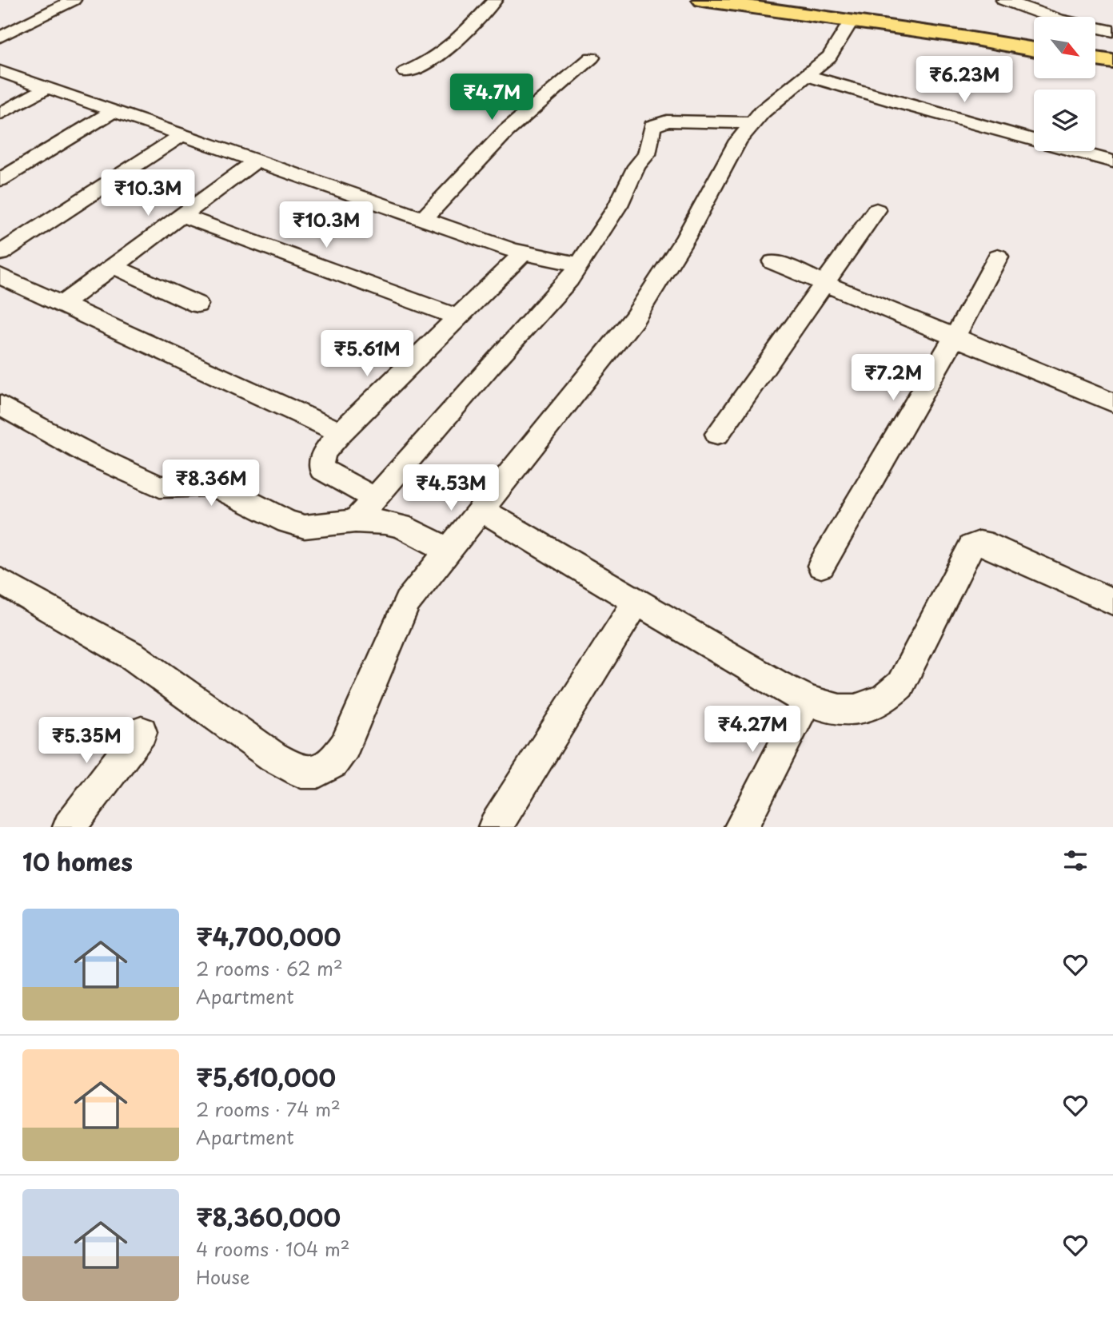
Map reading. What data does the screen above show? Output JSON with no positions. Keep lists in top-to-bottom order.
{
  "north": "bottom right",
  "page": {
    "price": [
      "₹6.23M",
      "₹4.7M",
      "₹10.3M",
      "₹10.3M",
      "₹5.61M",
      "₹7.2M",
      "₹8.36M",
      "₹4.53M",
      "₹4.27M",
      "₹5.35M"
    ],
    "heading": "10 homes",
    "list": [
      {
        "name": "₹4,700,000",
        "note": "2 rooms · 62 m² · Apartment"
      },
      {
        "name": "₹5,610,000",
        "note": "2 rooms · 74 m² · Apartment"
      },
      {
        "name": "₹8,360,000",
        "note": "4 rooms · 104 m² · House"
      }
    ]
  }
}
